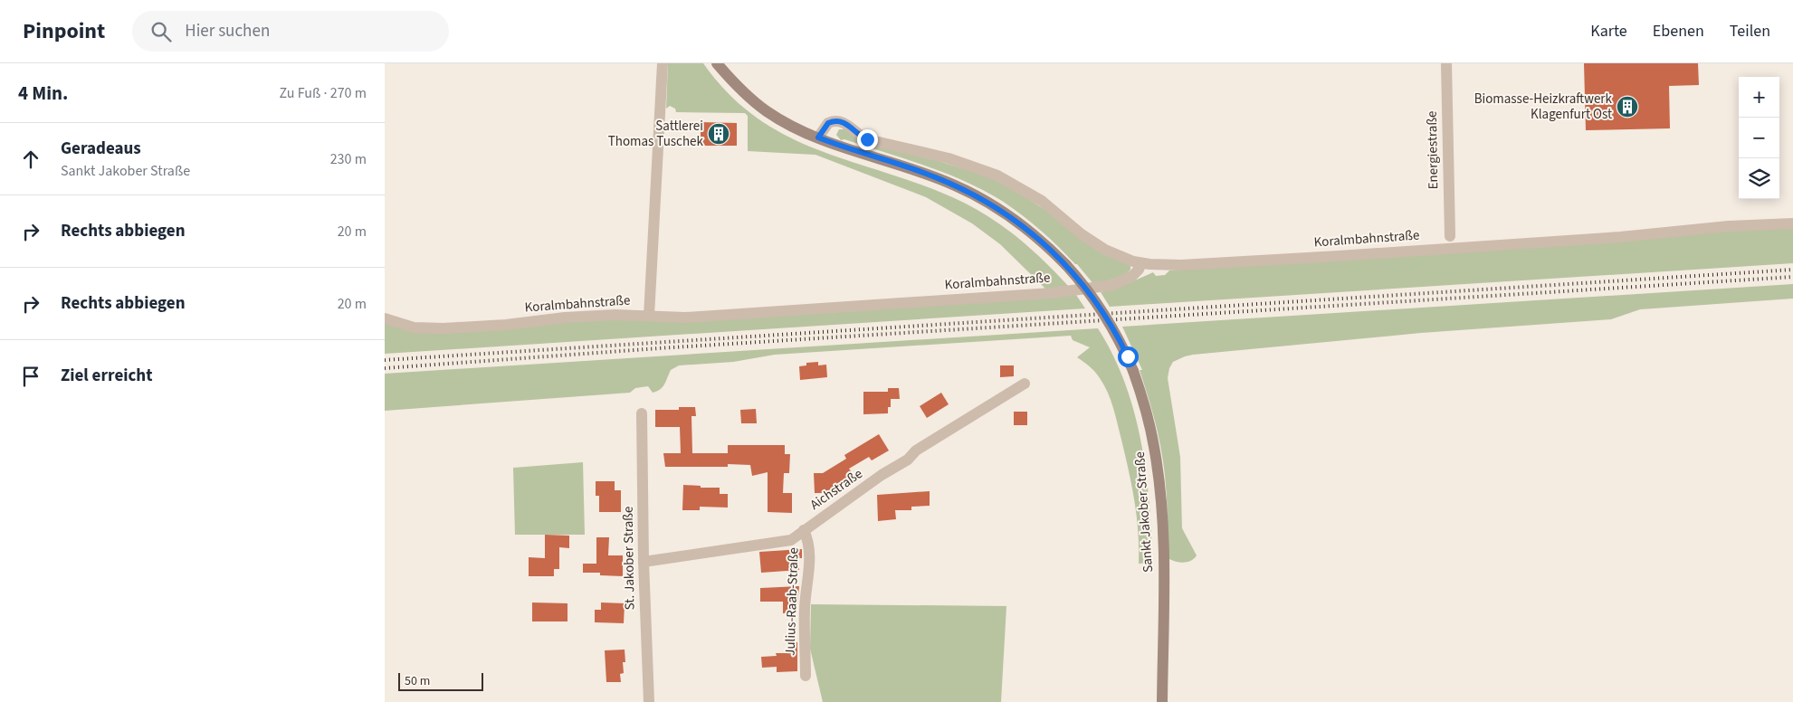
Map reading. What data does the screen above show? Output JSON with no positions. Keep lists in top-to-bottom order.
{
  "streets": {
    "main road": ["Sankt Jakober Straße"],
    "street": [
      "Energiestraße",
      "Koralmbahnstraße",
      "Aichstraße",
      "St. Jakober Straße",
      "Julius-Raab-Straße"
    ]
  },
  "crossings": [
    ["Aichstraße", "St. Jakober Straße"],
    ["Aichstraße", "Julius-Raab-Straße"]
  ],
  "places": {
    "building": ["Biomasse-Heizkraftwerk Klagenfurt Ost", "Sattlerei Thomas Tuschek"]
  },
  "scale_bar": "50 m",
  "page": {
    "header": "Pinpoint",
    "search": "Hier suchen",
    "nav": ["Karte", "Ebenen", "Teilen"],
    "heading": ["4 Min.", "Zu Fuß · 270 m"],
    "map_buttons": ["+", "−"],
    "list": [
      ["Geradeaus", "Sankt Jakober Straße", "230 m"],
      ["Rechts abbiegen", "20 m"],
      ["Rechts abbiegen", "20 m"],
      "Ziel erreicht"
    ],
    "scale": "50 m"
  }
}
